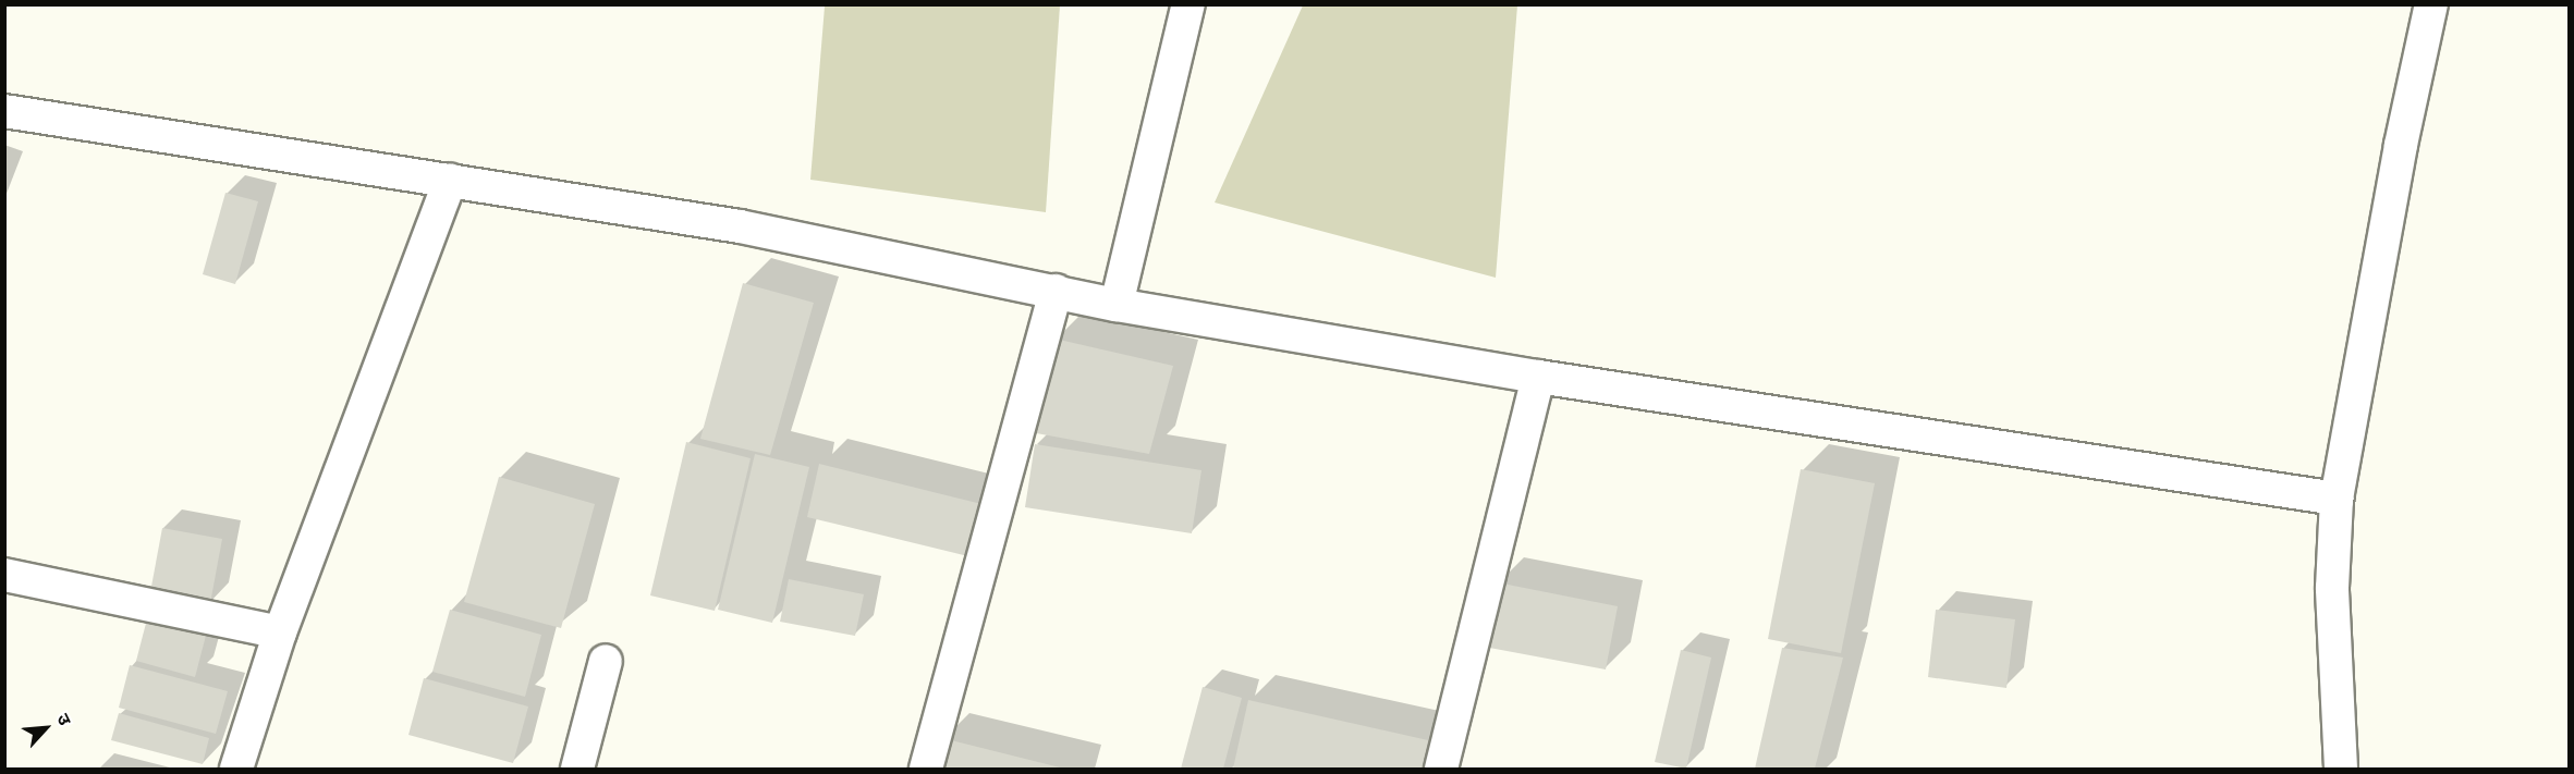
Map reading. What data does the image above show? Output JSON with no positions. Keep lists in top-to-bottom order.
{
  "north": "top right"
}
